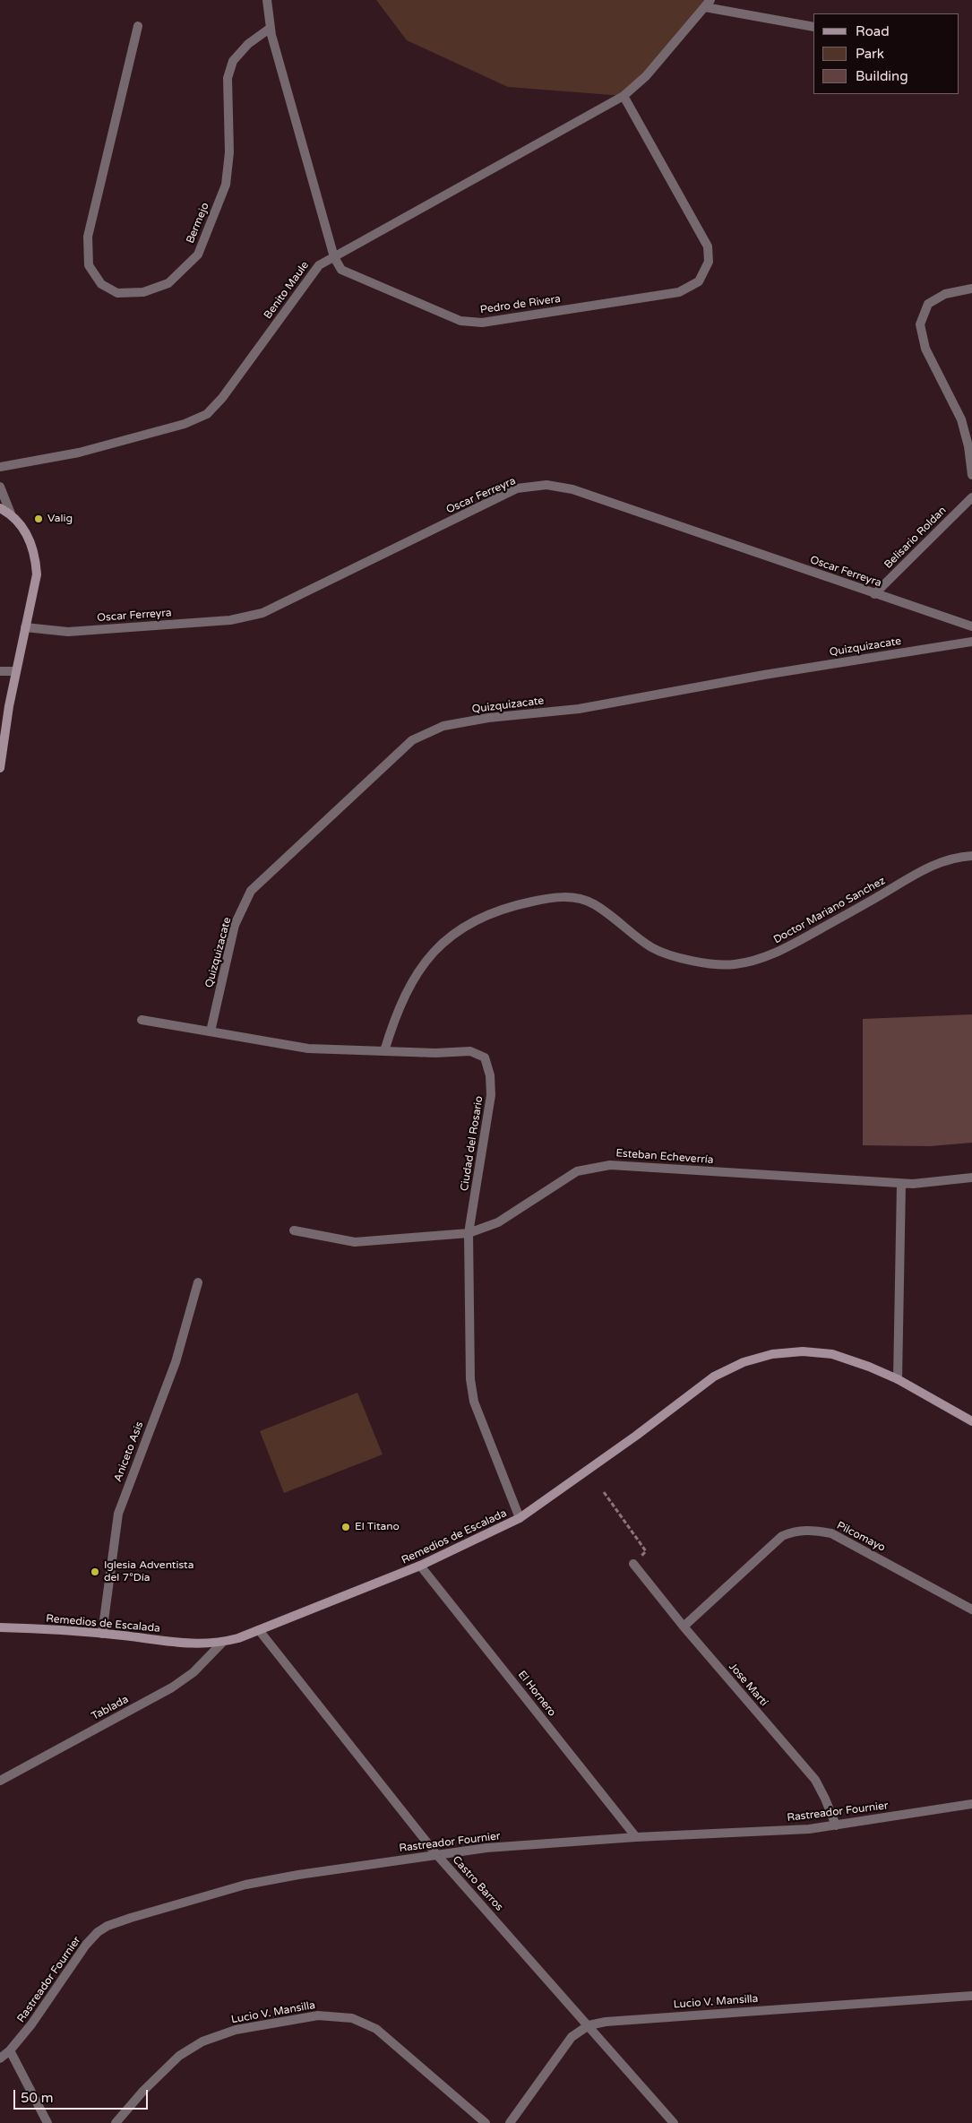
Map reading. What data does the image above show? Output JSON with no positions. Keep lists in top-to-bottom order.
{
  "streets": {
    "main road": ["Remedios de Escalada"],
    "street": [
      "Bermejo",
      "Benito Maule",
      "Pedro de Rivera",
      "Oscar Ferreyra",
      "Belisario Roldan",
      "Quizquizacate",
      "Doctor Mariano Sanchez",
      "Ciudad del Rosario",
      "Esteban Echeverría",
      "Aniceto Asis",
      "Pilcomayo",
      "Jose Martí",
      "El Hornero",
      "Tablada",
      "Rastreador Fournier",
      "Castro Barros",
      "Lucio V. Mansilla"
    ]
  },
  "crossings": [
    ["Bermejo", "Pedro de Rivera"],
    ["Benito Maule", "Pedro de Rivera"],
    ["Oscar Ferreyra", "Belisario Roldan"],
    ["Quizquizacate", "Ciudad del Rosario"],
    ["Doctor Mariano Sanchez", "Ciudad del Rosario"],
    ["Ciudad del Rosario", "Esteban Echeverría"],
    ["Ciudad del Rosario", "Remedios de Escalada"],
    ["Aniceto Asis", "Remedios de Escalada"],
    ["Remedios de Escalada", "El Hornero"],
    ["Remedios de Escalada", "Tablada"],
    ["Remedios de Escalada", "Castro Barros"],
    ["Pilcomayo", "Jose Martí"],
    ["Jose Martí", "Rastreador Fournier"],
    ["El Hornero", "Rastreador Fournier"],
    ["Rastreador Fournier", "Castro Barros"],
    ["Castro Barros", "Lucio V. Mansilla"]
  ],
  "places": ["Valig", "El Titano", "Iglesia Adventista del 7°Día"],
  "legend": ["Road", "Park", "Building"],
  "scale_bar": "50 m"
}
